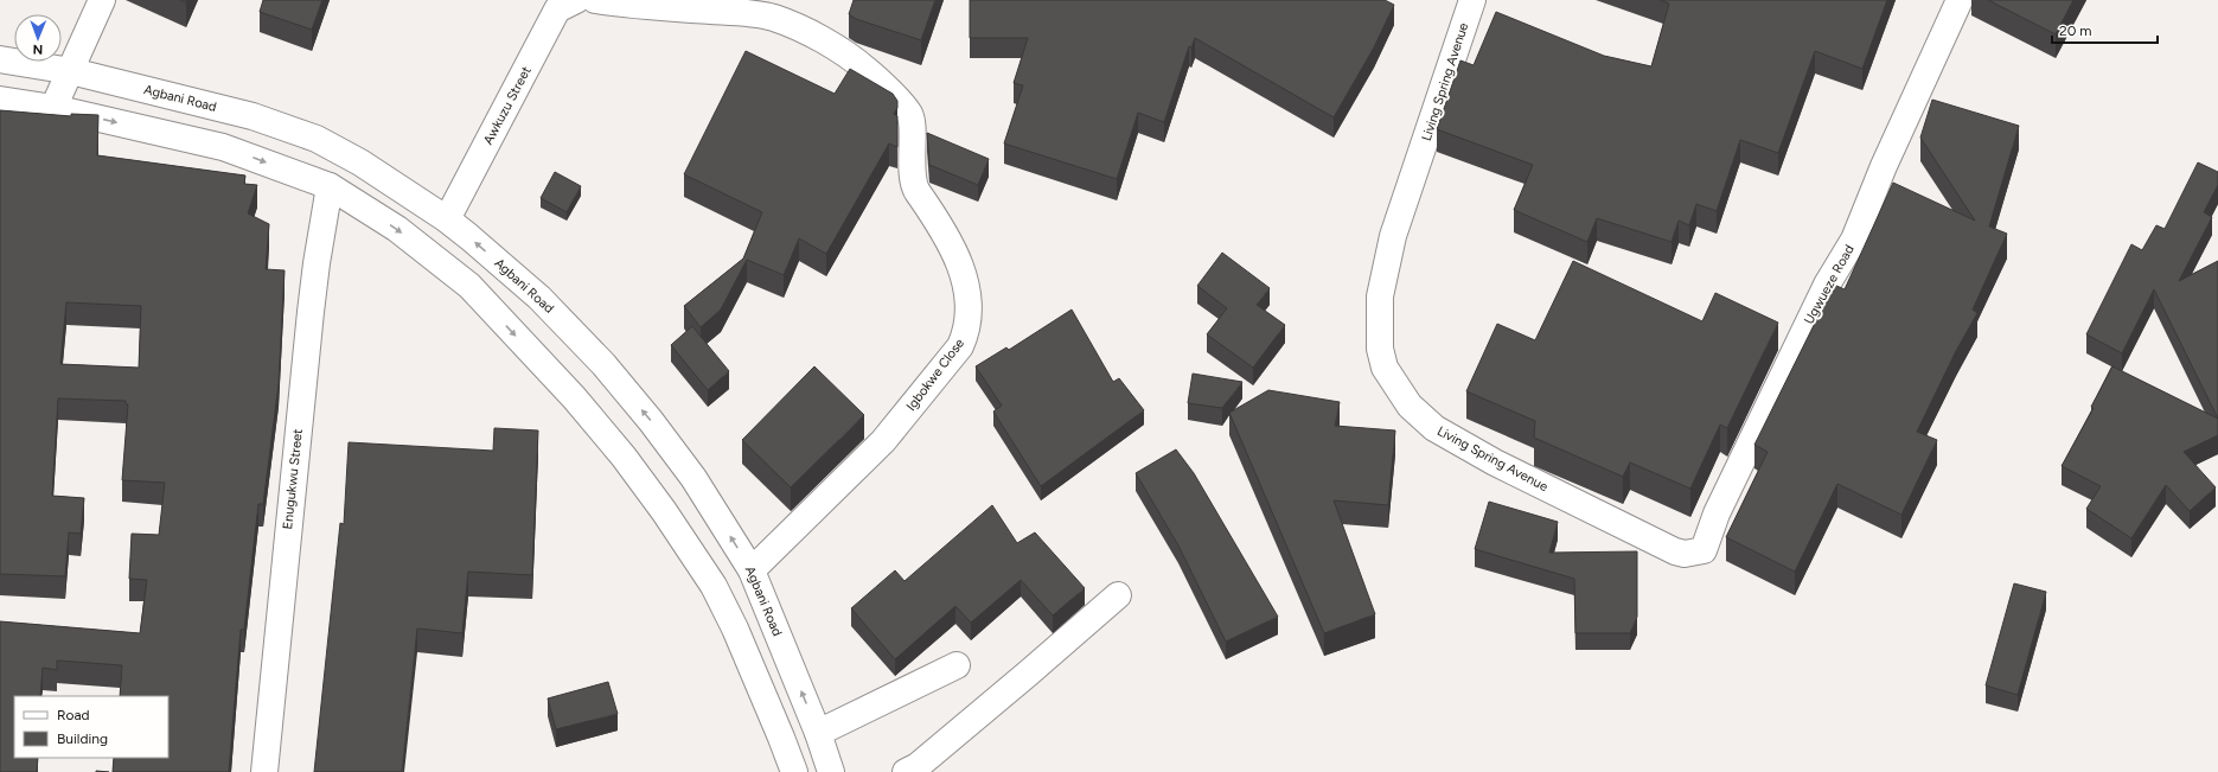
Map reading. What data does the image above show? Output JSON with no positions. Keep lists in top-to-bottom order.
{
  "streets": {
    "street": [
      "Living Spring Avenue",
      "Agbani Road",
      "Awkuzu Street",
      "Ugwueze Road",
      "Igbokwe Close",
      "Enugukwu Street"
    ]
  },
  "crossings": [
    ["Living Spring Avenue", "Ugwueze Road"],
    ["Agbani Road", "Awkuzu Street"],
    ["Agbani Road", "Igbokwe Close"],
    ["Awkuzu Street", "Igbokwe Close"]
  ],
  "legend": ["Road", "Building"],
  "scale_bar": "20 m",
  "north": "bottom"
}
